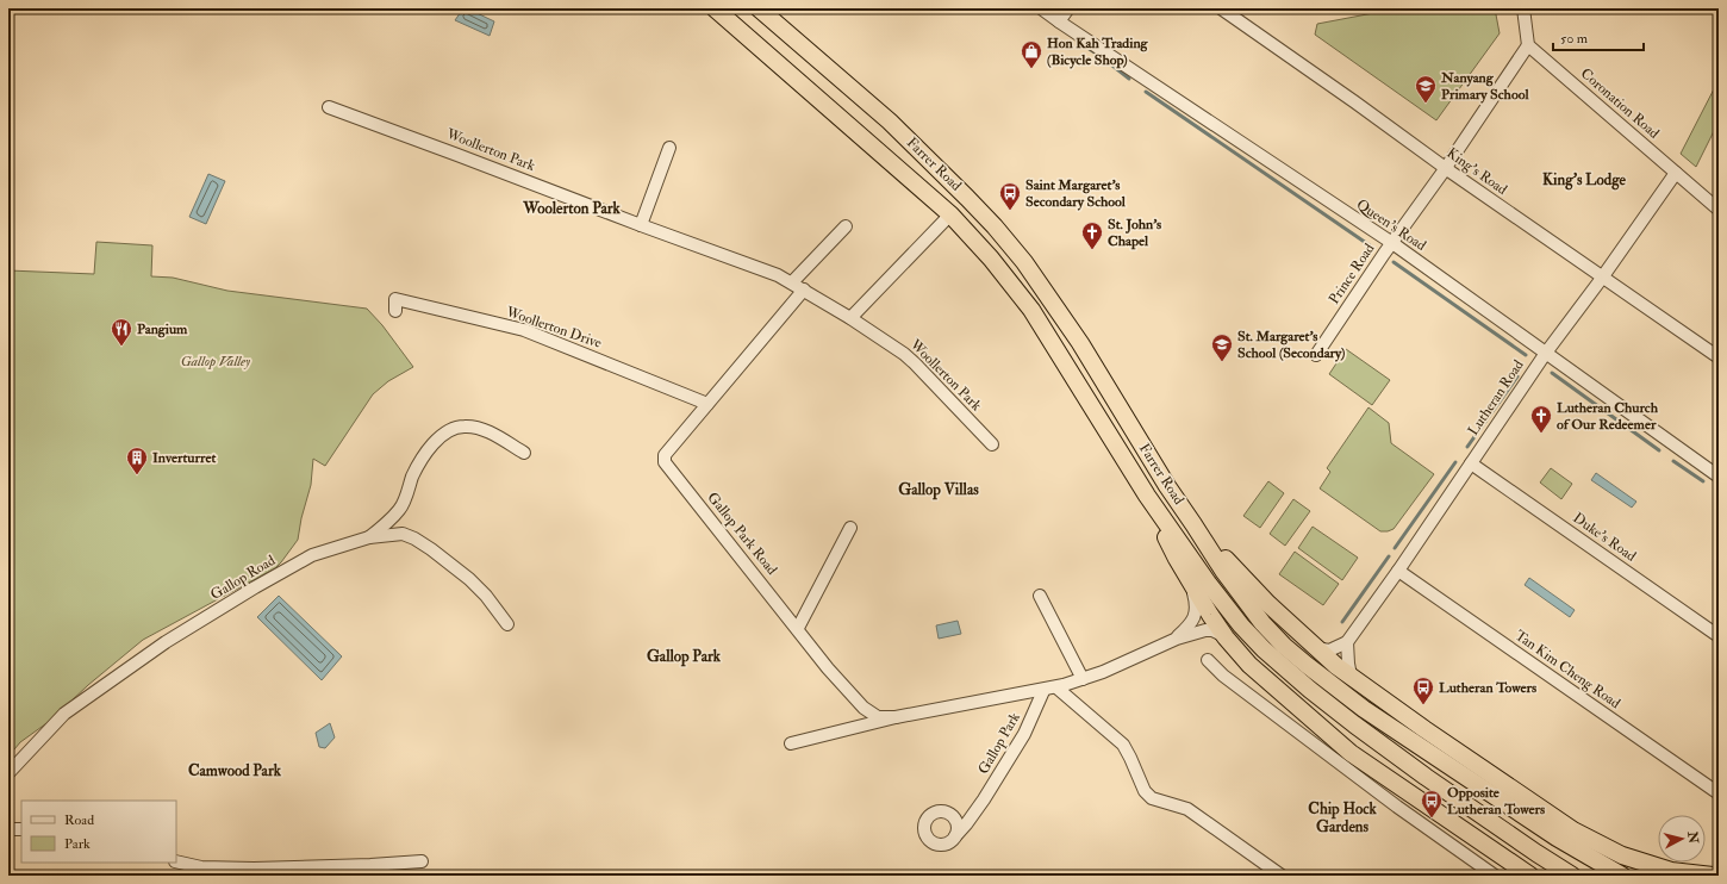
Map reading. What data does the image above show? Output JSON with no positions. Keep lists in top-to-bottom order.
{
  "streets": {
    "highway": ["Farrer Road"],
    "street": [
      "Coronation Road",
      "Woollerton Park",
      "King's Road",
      "Queen's Road",
      "Prince Road",
      "Woollerton Drive",
      "Lutheran Road",
      "Gallop Park Road",
      "Duke's Road",
      "Gallop Road",
      "Tan Kim Cheng Road",
      "Gallop Park"
    ]
  },
  "crossings": [
    ["Coronation Road", "Prince Road"],
    ["Coronation Road", "Lutheran Road"],
    ["King's Road", "Prince Road"],
    ["King's Road", "Lutheran Road"],
    ["Queen's Road", "Prince Road"],
    ["Queen's Road", "Lutheran Road"],
    ["Woollerton Drive", "Gallop Park Road"],
    ["Lutheran Road", "Duke's Road"],
    ["Lutheran Road", "Tan Kim Cheng Road"],
    ["Gallop Park Road", "Gallop Park"]
  ],
  "districts": [
    "King's Lodge",
    "Woolerton Park",
    "Gallop Villas",
    "Gallop Park",
    "Camwood Park",
    "Chip Hock Gardens"
  ],
  "parks": ["Gallop Valley"],
  "places": {
    "shop": ["Hon Kah Trading (Bicycle Shop)"],
    "school or university": ["Nanyang Primary School", "St. Margaret's School (Secondary)"],
    "bus stop": ["Saint Margaret's Secondary School", "Lutheran Towers", "Opposite Lutheran Towers"],
    "church": ["St. John's Chapel", "Lutheran Church of Our Redeemer"],
    "restaurant": ["Pangium"],
    "building": ["Inverturret"]
  },
  "legend": ["Road", "Park"],
  "scale_bar": "50 m",
  "north": "right"
}
